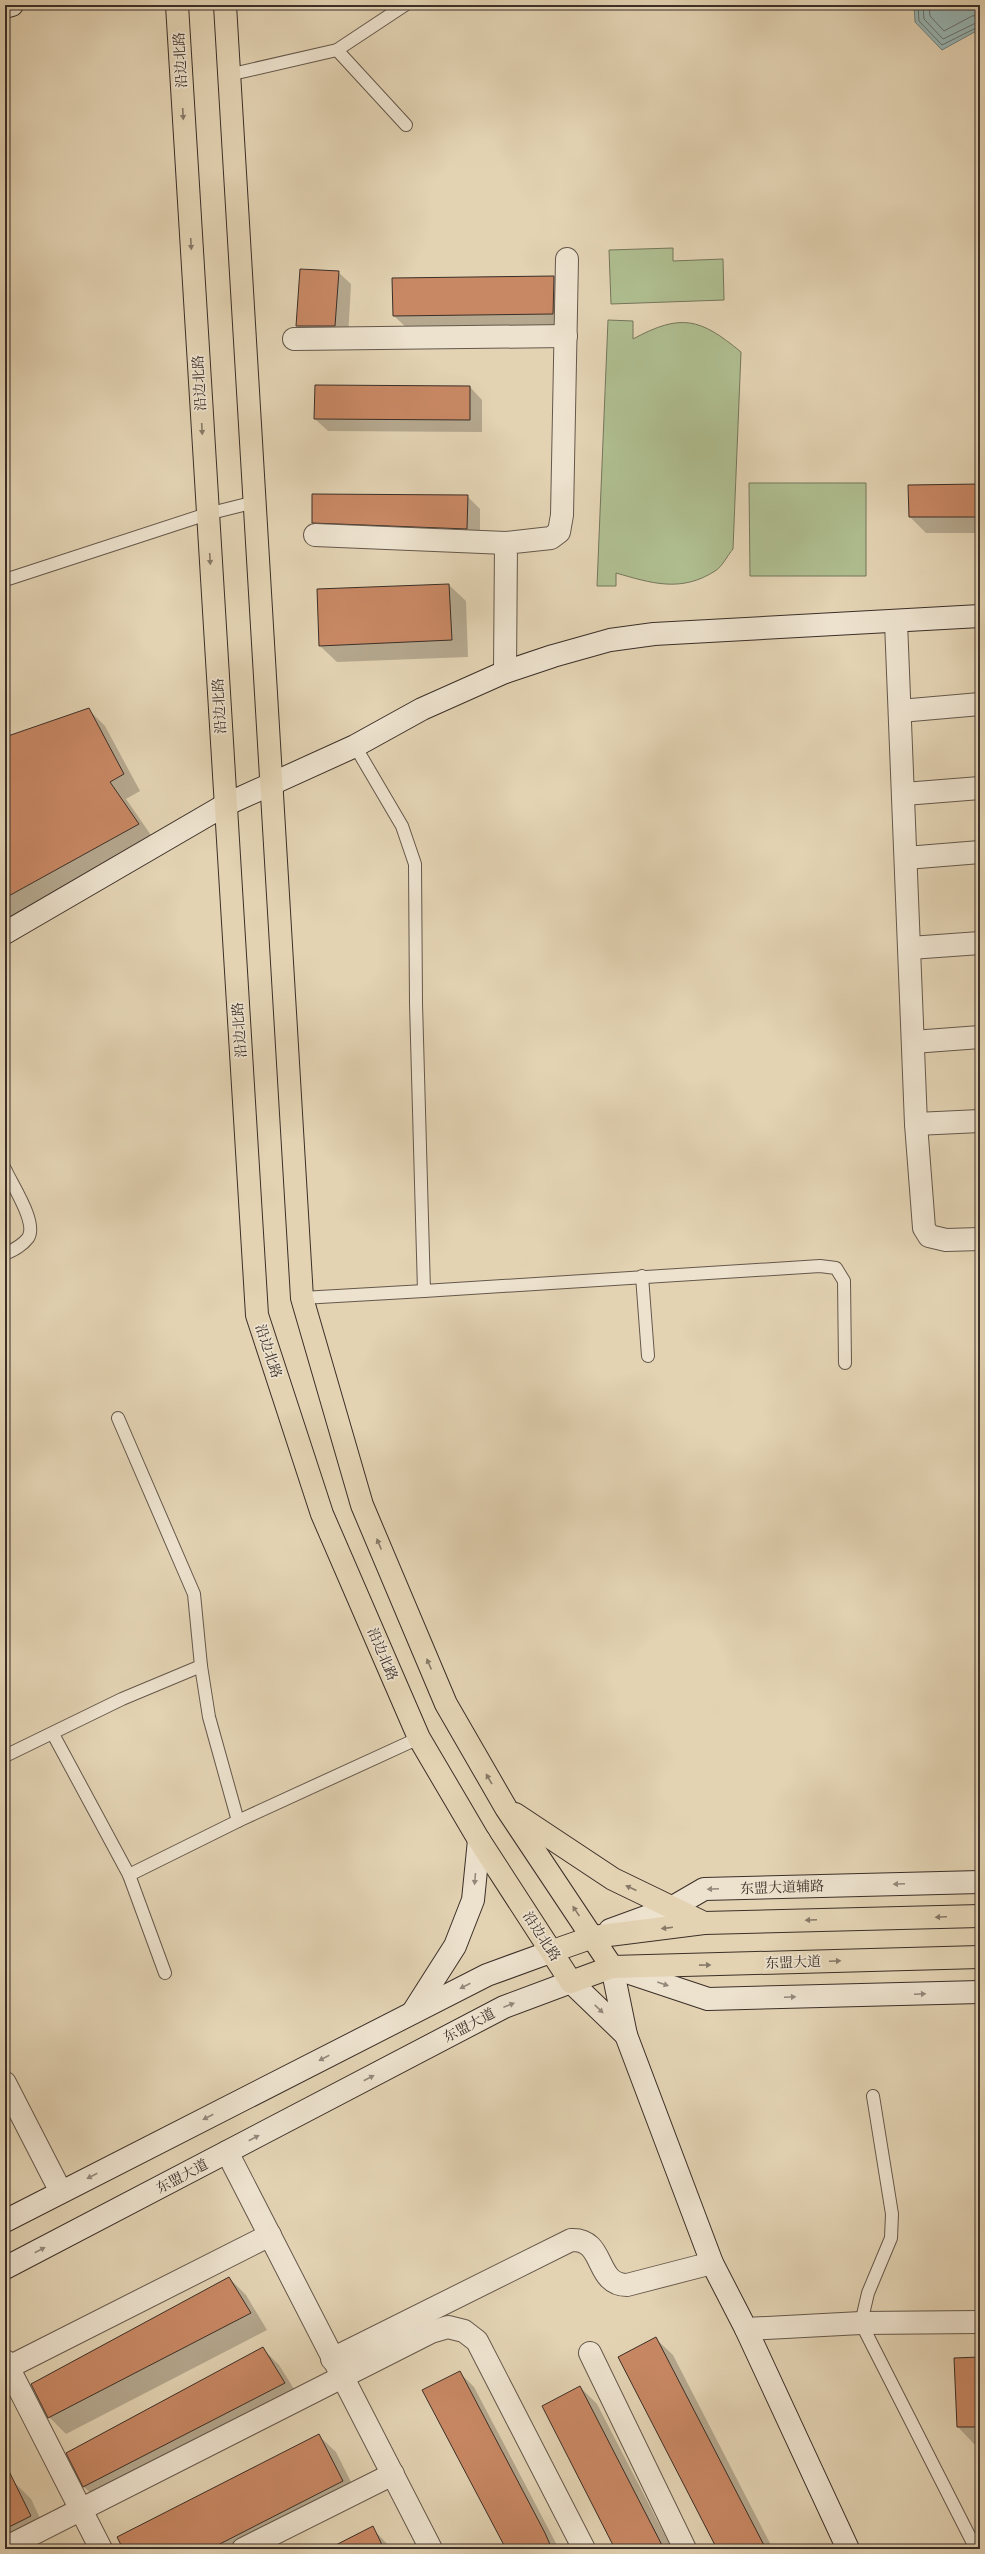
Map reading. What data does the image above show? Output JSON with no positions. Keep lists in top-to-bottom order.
{
  "streets": {
    "highway": ["沿边北路", "东盟大道"],
    "street": ["东盟大道辅路"]
  },
  "crossings": [
    ["沿边北路", "东盟大道"]
  ]
}
